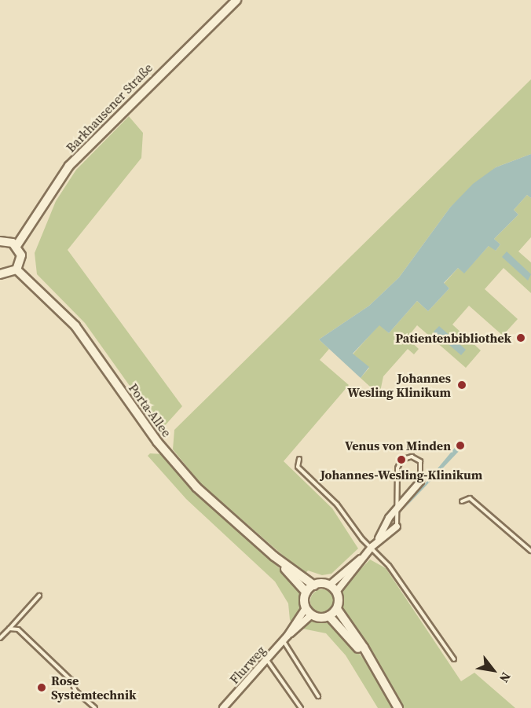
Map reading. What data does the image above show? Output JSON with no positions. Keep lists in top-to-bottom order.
{
  "streets": {
    "street": ["Barkhausener Straße", "Porta-Allee", "Flurweg"]
  },
  "crossings": [
    ["Porta-Allee", "Flurweg"]
  ],
  "places": [
    "Patientenbibliothek",
    "Johannes Wesling Klinikum",
    "Venus von Minden",
    "Johannes-Wesling-Klinikum",
    "Rose Systemtechnik"
  ],
  "north": "bottom right"
}
